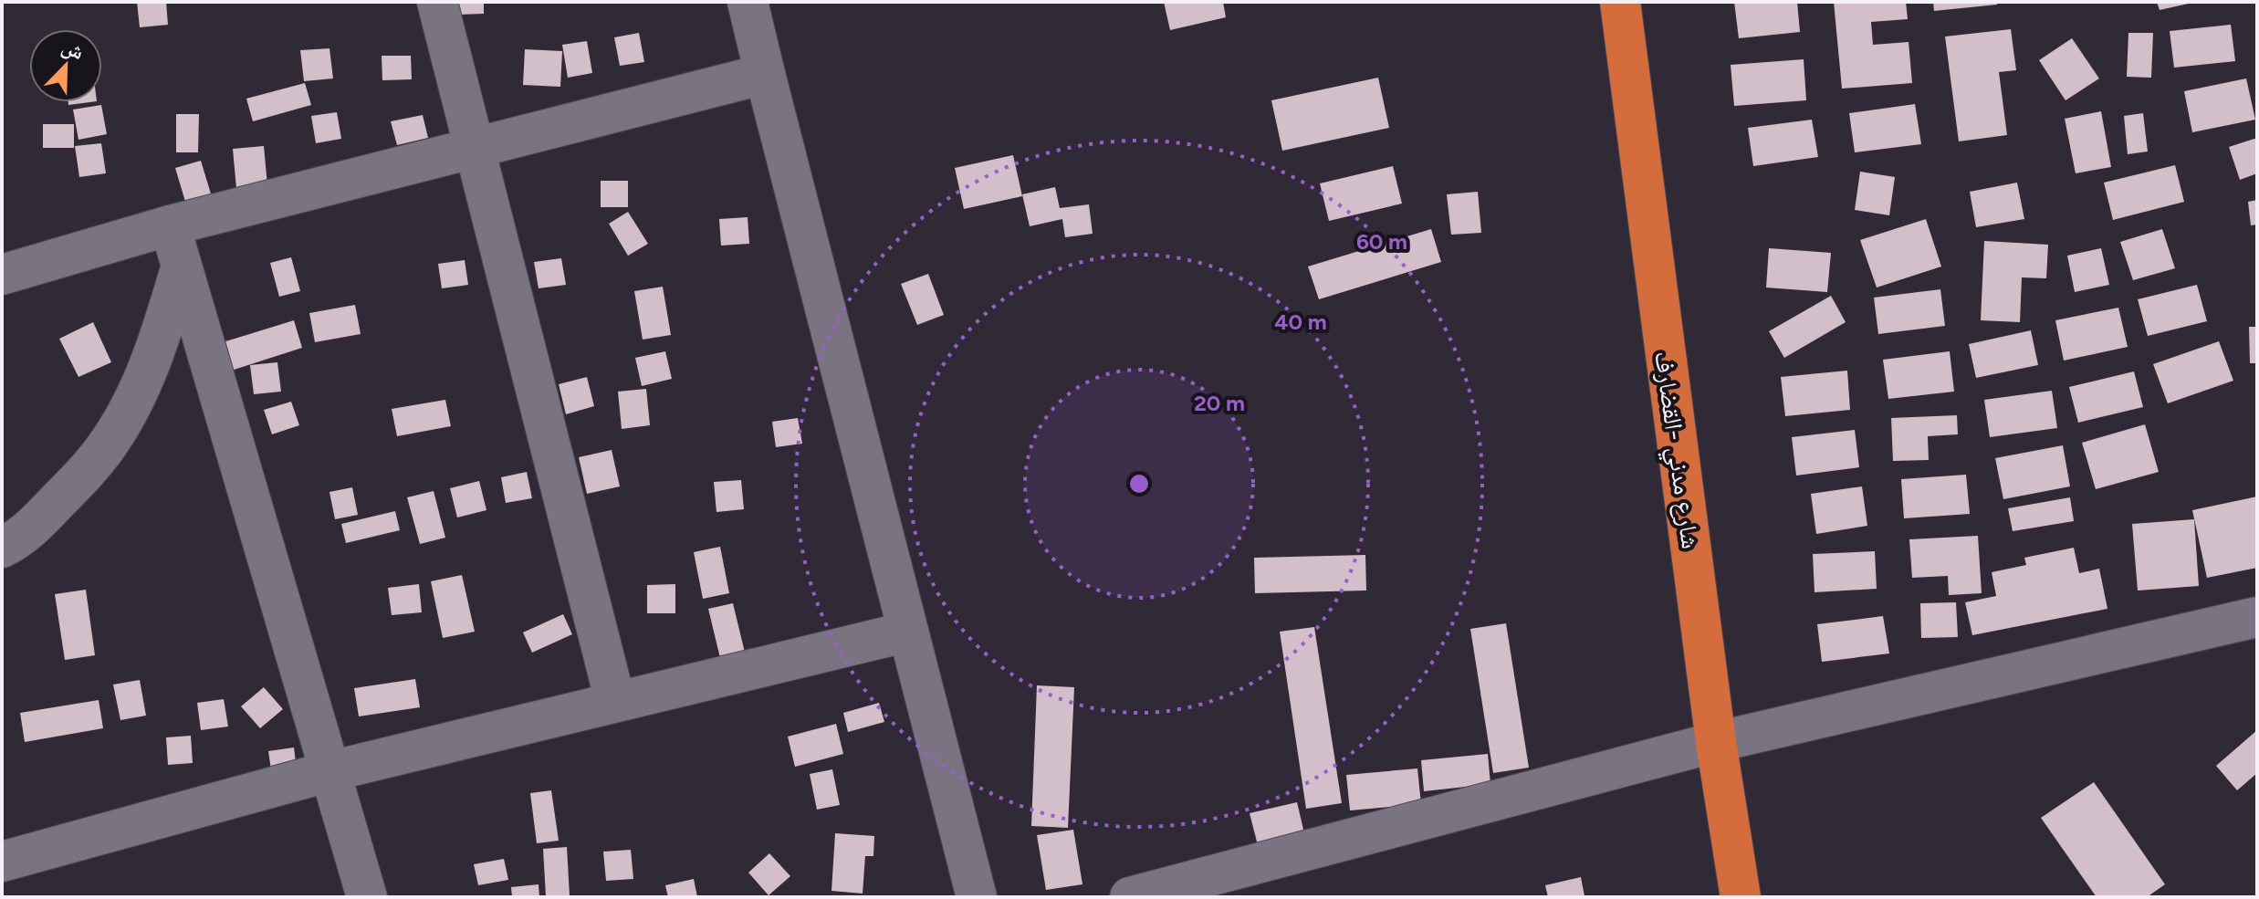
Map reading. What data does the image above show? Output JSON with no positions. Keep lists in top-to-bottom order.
{
  "streets": {
    "highway": ["شارع مدني -القضارف"]
  },
  "north": "top right",
  "rings": ["60 m", "40 m", "20 m"]
}
